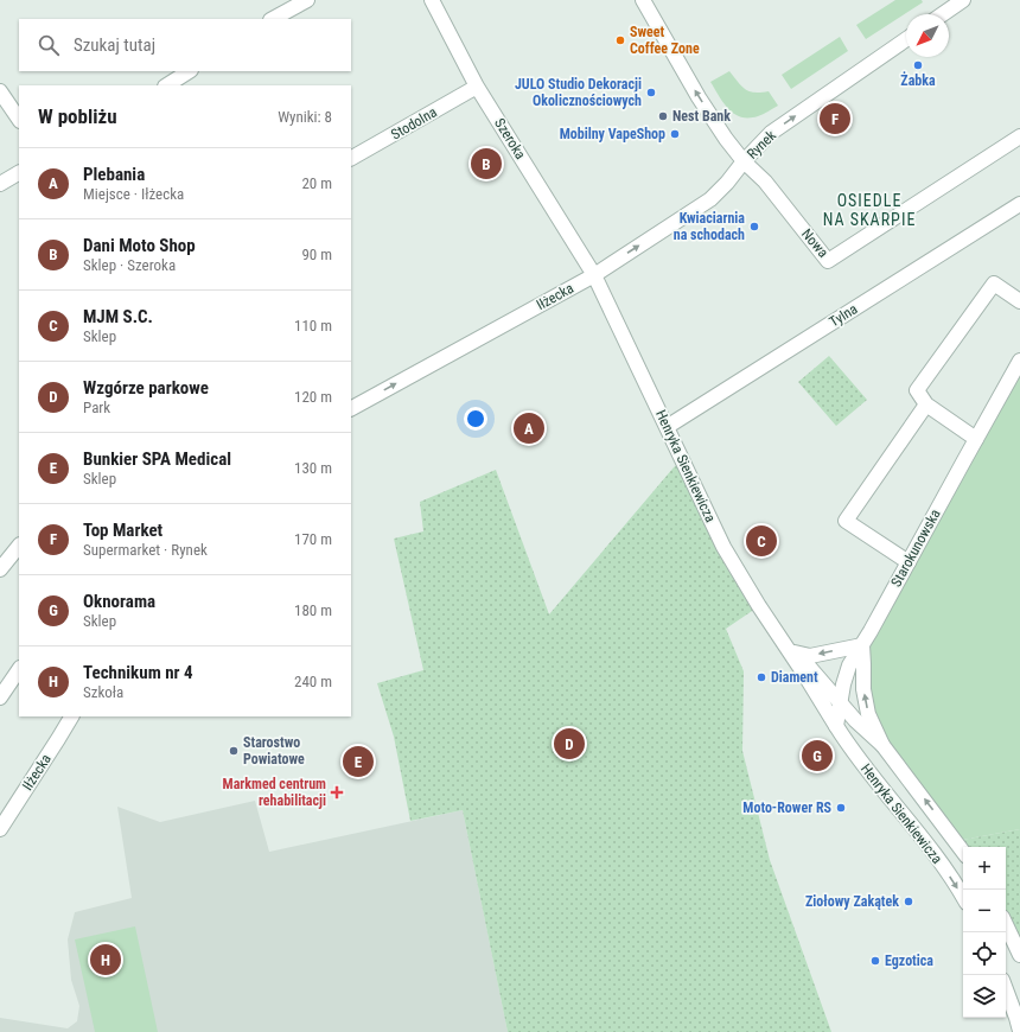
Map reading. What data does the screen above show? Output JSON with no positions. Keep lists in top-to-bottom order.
{
  "streets": {
    "street": [
      "Stodolna",
      "Szeroka",
      "Rynek",
      "Nowa",
      "Iłżecka",
      "Tylna",
      "Henryka Sienkiewicza",
      "Starokunowska"
    ]
  },
  "crossings": [
    ["Stodolna", "Szeroka"],
    ["Szeroka", "Iłżecka"],
    ["Szeroka", "Henryka Sienkiewicza"],
    ["Rynek", "Nowa"],
    ["Rynek", "Iłżecka"],
    ["Nowa", "Iłżecka"],
    ["Iłżecka", "Henryka Sienkiewicza"],
    ["Tylna", "Henryka Sienkiewicza"]
  ],
  "one_way": ["Iłżecka"],
  "districts": ["OSIEDLE NA SKARPIE"],
  "places": {
    "other": [
      "Sweet Coffee Zone",
      "Żabka",
      "JULO Studio Dekoracji Okolicznościowych",
      "Nest Bank",
      "Mobilny VapeShop",
      "Kwiaciarnia na schodach",
      "Diament",
      "Starostwo Powiatowe",
      "Moto-Rower RS",
      "Ziołowy Zakątek",
      "Egzotica"
    ],
    "health": ["Markmed centrum rehabilitacji"]
  },
  "north": "bottom left",
  "page": {
    "search": "Szukaj tutaj",
    "heading": ["W pobliżu", "Wyniki: 8"],
    "pins": [
      "F",
      "B",
      "A",
      "C",
      "D",
      "G",
      "E",
      "H"
    ],
    "list": [
      {
        "mark": "A",
        "name": "Plebania",
        "note": "Miejsce · Iłżecka",
        "value": "20 m"
      },
      {
        "mark": "B",
        "name": "Dani Moto Shop",
        "note": "Sklep · Szeroka",
        "value": "90 m"
      },
      {
        "mark": "C",
        "name": "MJM S.C.",
        "note": "Sklep",
        "value": "110 m"
      },
      {
        "mark": "D",
        "name": "Wzgórze parkowe",
        "note": "Park",
        "value": "120 m"
      },
      {
        "mark": "E",
        "name": "Bunkier SPA Medical",
        "note": "Sklep",
        "value": "130 m"
      },
      {
        "mark": "F",
        "name": "Top Market",
        "note": "Supermarket · Rynek",
        "value": "170 m"
      },
      {
        "mark": "G",
        "name": "Oknorama",
        "note": "Sklep",
        "value": "180 m"
      },
      {
        "mark": "H",
        "name": "Technikum nr 4",
        "note": "Szkoła",
        "value": "240 m"
      }
    ],
    "map_buttons": ["+", "−"]
  }
}
